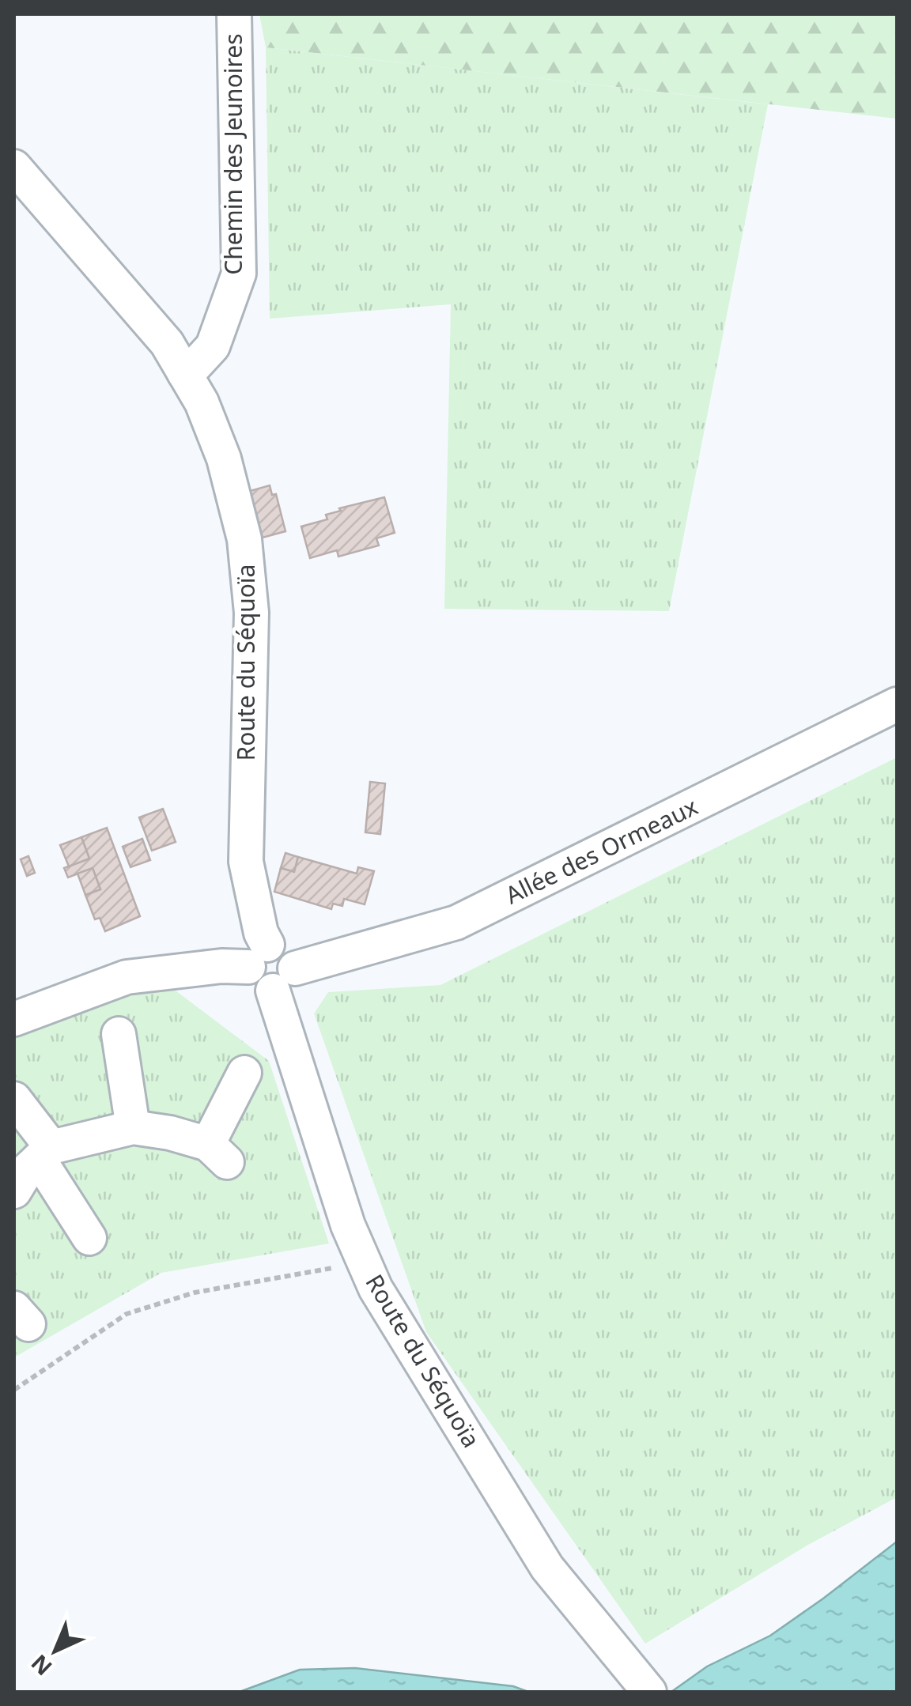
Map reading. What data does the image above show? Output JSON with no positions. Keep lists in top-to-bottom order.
{
  "streets": {
    "street": ["Chemin des Jeunoires", "Route du Séquoïa", "Allée des Ormeaux"]
  },
  "crossings": [
    ["Chemin des Jeunoires", "Route du Séquoïa"],
    ["Route du Séquoïa", "Allée des Ormeaux"]
  ],
  "north": "bottom left"
}
